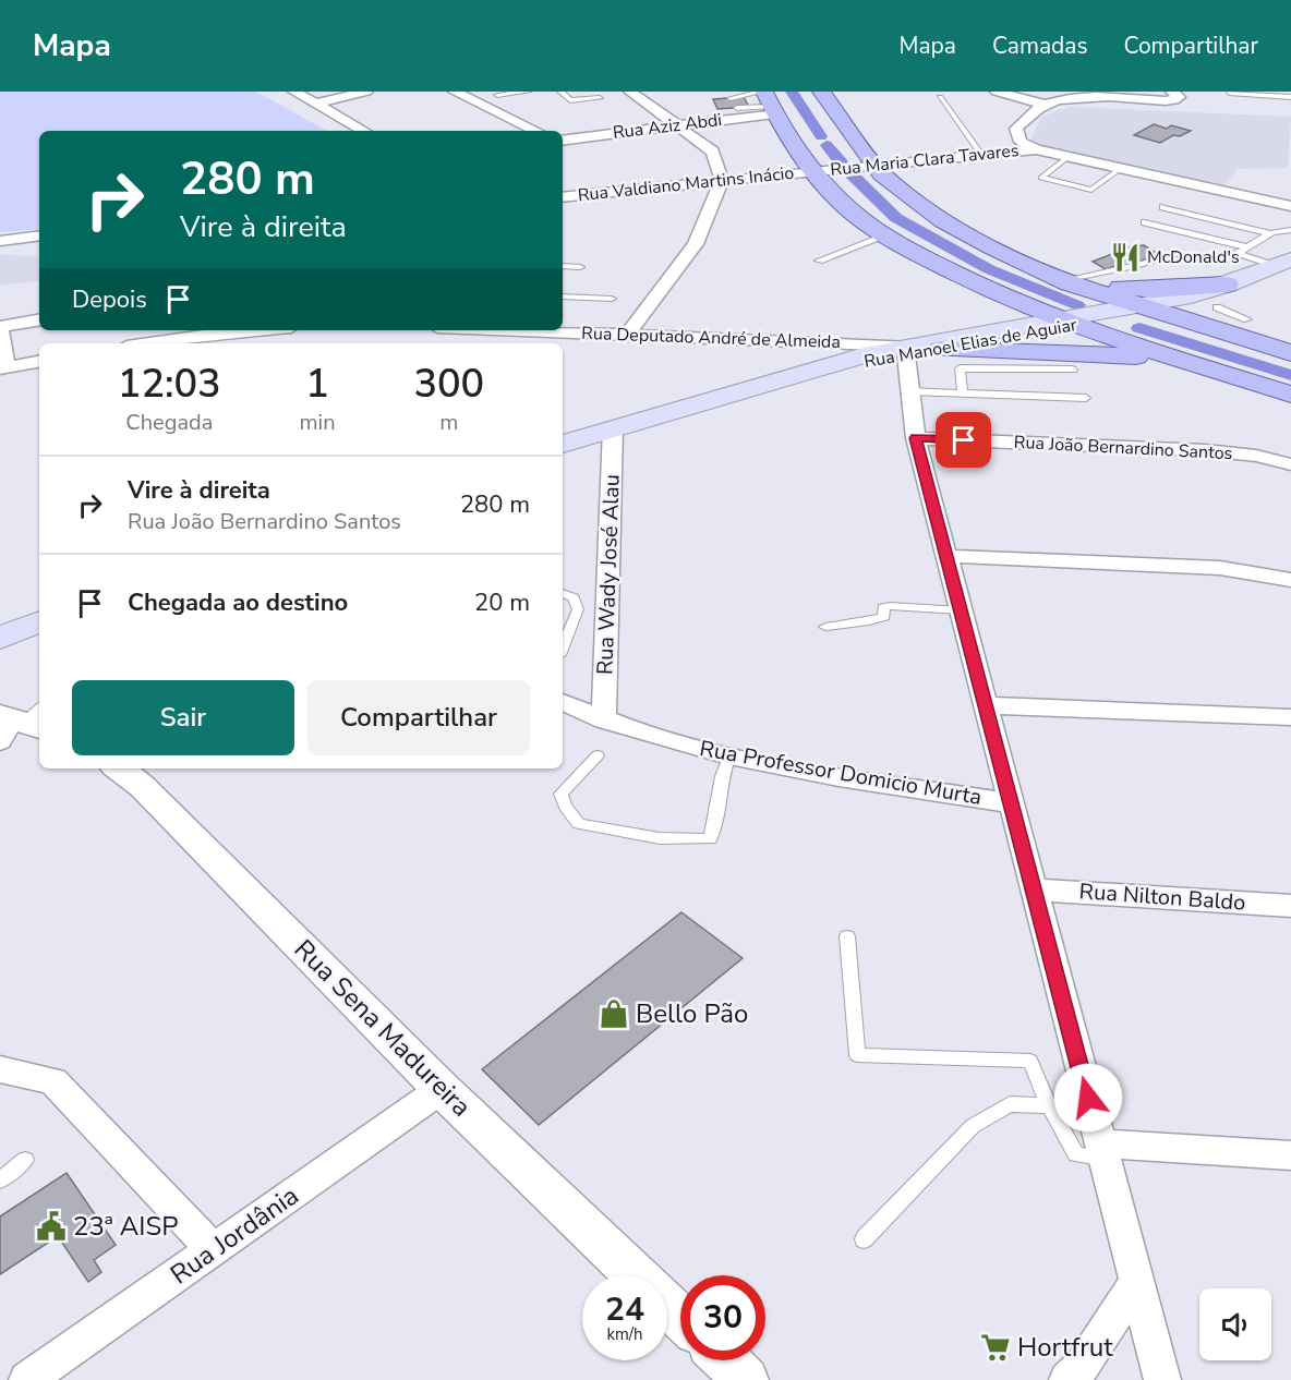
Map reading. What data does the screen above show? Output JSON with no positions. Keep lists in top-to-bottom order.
{
  "streets": {
    "main road": ["Rua Manoel Elias de Aguiar"],
    "street": [
      "Rua Aziz Abdi",
      "Rua Maria Clara Tavares",
      "Rua Valdiano Martins Inácio",
      "Rua Deputado André de Almeida",
      "Rua João Bernardino Santos",
      "Rua Wady José Alau",
      "Rua Professor Domicio Murta",
      "Rua Nilton Baldo",
      "Rua Sena Madureira",
      "Rua Jordânia"
    ]
  },
  "crossings": [
    ["Rua Maria Clara Tavares", "Rua Valdiano Martins Inácio"],
    ["Rua Deputado André de Almeida", "Rua Manoel Elias de Aguiar"],
    ["Rua Manoel Elias de Aguiar", "Rua Wady José Alau"],
    ["Rua Wady José Alau", "Rua Professor Domicio Murta"],
    ["Rua Sena Madureira", "Rua Jordânia"]
  ],
  "places": {
    "restaurant": ["McDonald's"],
    "shop": ["Bello Pão"],
    "public building": ["23ª AISP"],
    "supermarket": ["Hortfrut"]
  },
  "page": {
    "header": "Mapa",
    "nav": ["Mapa", "Camadas", "Compartilhar"],
    "turn": ["280 m", "Vire à direita"],
    "then": "Depois",
    "eta": [
      "12:03",
      "Chegada",
      "1",
      "min",
      "300",
      "m"
    ],
    "list": [
      {
        "name": "Vire à direita",
        "note": "Rua João Bernardino Santos",
        "value": "280 m"
      },
      {
        "name": "Chegada ao destino",
        "value": "20 m"
      }
    ],
    "buttons": ["Sair", "Compartilhar"],
    "speed": "24 km/h",
    "limit": "30"
  }
}
